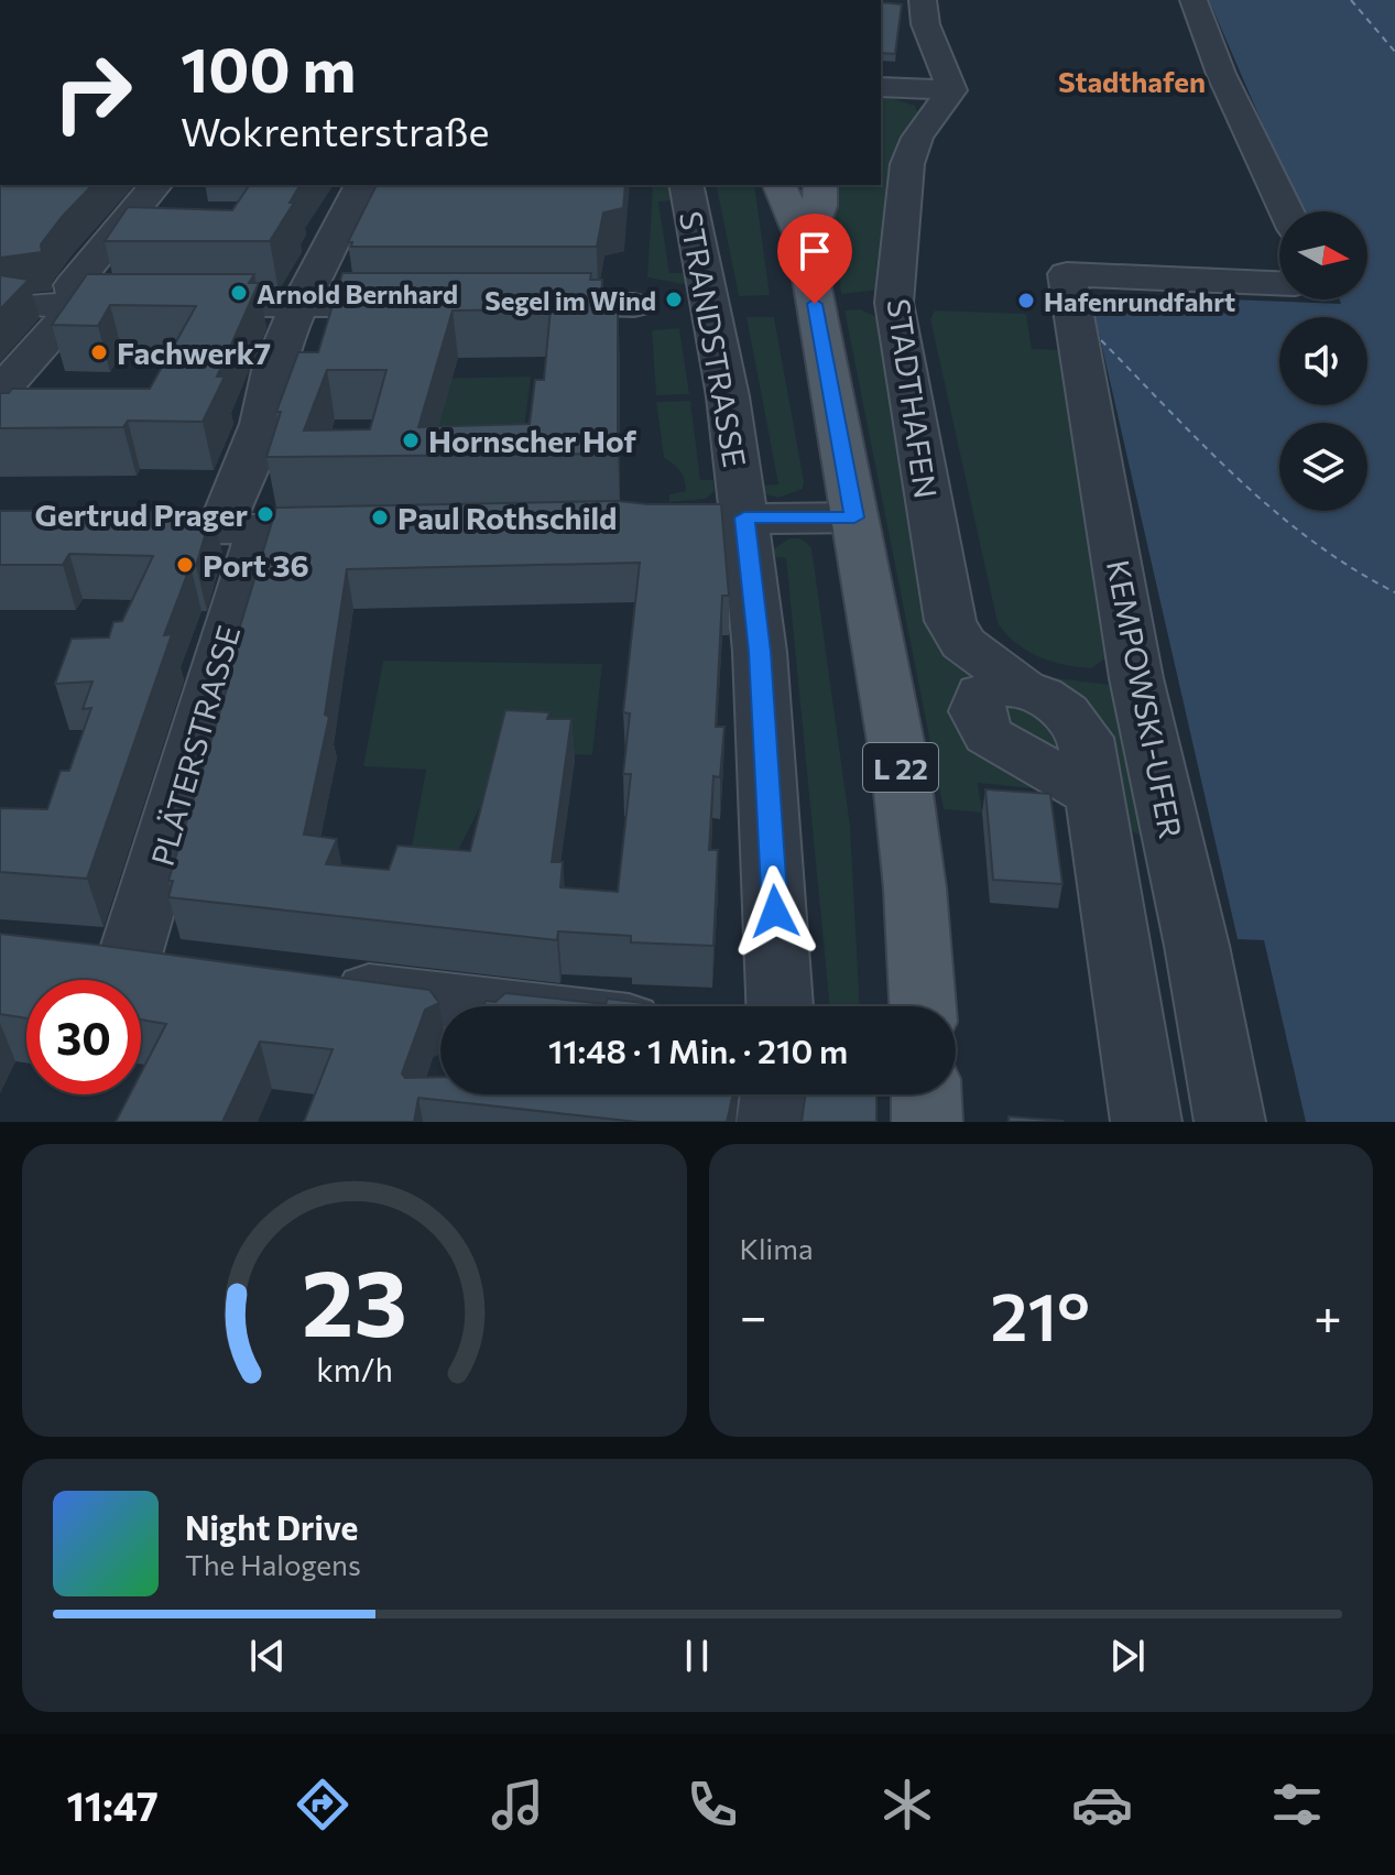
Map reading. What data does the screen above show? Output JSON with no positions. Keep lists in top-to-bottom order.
{
  "streets": {
    "main road": ["L 22"],
    "street": [
      "STRANDSTRASSE",
      "STADTHAFEN",
      "KEMPOWSKI-UFER",
      "PLÄTERSTRASSE"
    ]
  },
  "districts": ["Stadthafen"],
  "places": [
    "Arnold Bernhard",
    "Segel im Wind",
    "Hafenrundfahrt",
    "Fachwerk7",
    "Hornscher Hof",
    "Gertrud Prager",
    "Paul Rothschild",
    "Port 36"
  ],
  "north": "right",
  "page": {
    "turn": ["100 m", "Wokrenterstraße"],
    "limit": "30",
    "trip": "11:48 · 1 Min. · 210 m",
    "tile": "Klima",
    "heat": ["−", "21°", "+"],
    "song": ["Night Drive", "The Halogens"],
    "tabs": "11:47",
    "gauge": ["23", "km/h"]
  }
}
